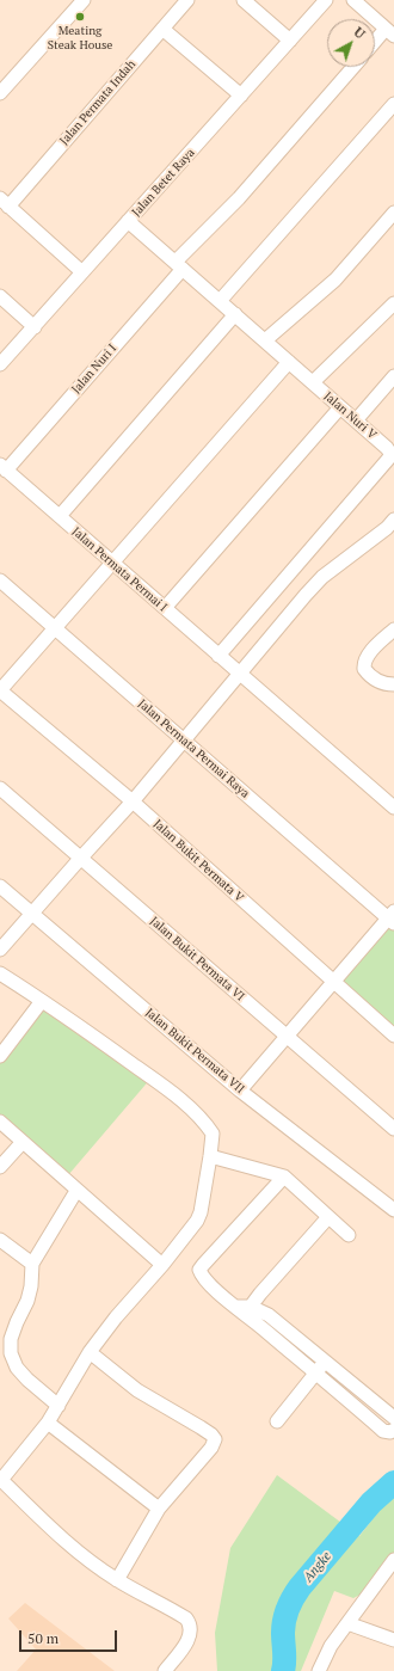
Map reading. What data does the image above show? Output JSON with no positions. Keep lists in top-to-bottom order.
{
  "streets": {
    "street": [
      "Jalan Permata Indah",
      "Jalan Betet Raya",
      "Jalan Nuri I",
      "Jalan Nuri V",
      "Jalan Permata Permai I",
      "Jalan Permata Permai Raya",
      "Jalan Bukit Permata V",
      "Jalan Bukit Permata VI",
      "Jalan Bukit Permata VII"
    ]
  },
  "crossings": [
    ["Jalan Betet Raya", "Jalan Nuri V"],
    ["Jalan Nuri I", "Jalan Nuri V"],
    ["Jalan Nuri I", "Jalan Permata Permai I"],
    ["Jalan Nuri V", "Jalan Permata Permai I"]
  ],
  "water": ["Angke"],
  "places": ["Meating Steak House"],
  "scale_bar": "50 m",
  "north": "top right"
}
